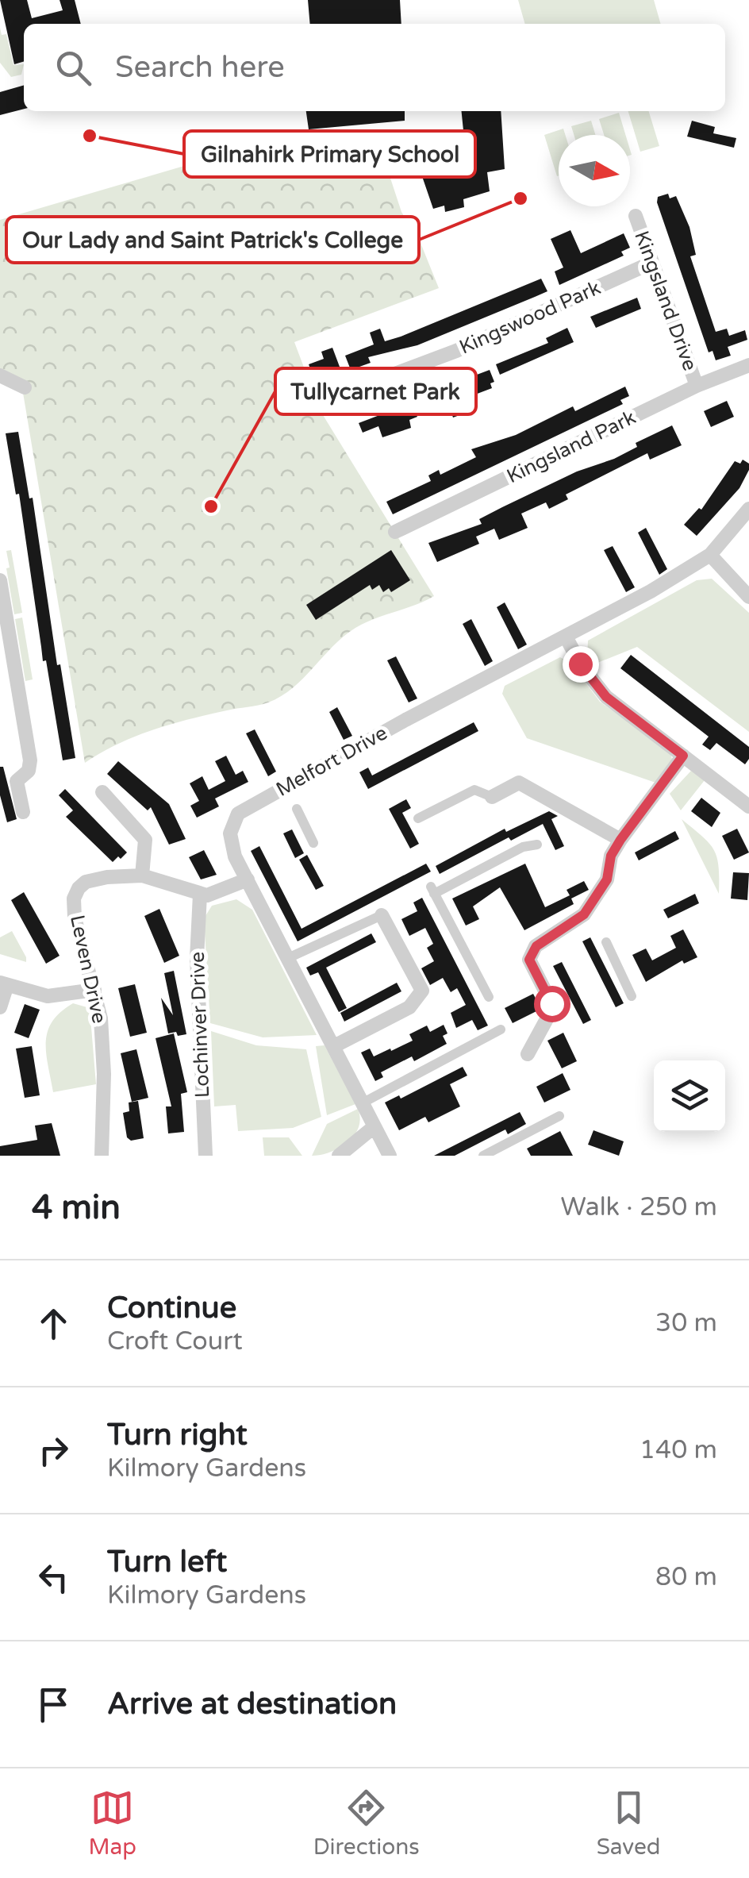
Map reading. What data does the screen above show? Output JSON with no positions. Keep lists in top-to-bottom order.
{
  "streets": {
    "street": [
      "Kingsland Drive",
      "Kingswood Park",
      "Kingsland Park",
      "Melfort Drive",
      "Leven Drive",
      "Lochinver Drive"
    ]
  },
  "crossings": [
    ["Kingsland Drive", "Kingswood Park"],
    ["Kingsland Drive", "Kingsland Park"]
  ],
  "places": ["Gilnahirk Primary School", "Our Lady and Saint Patrick's College", "Tullycarnet Park"],
  "north": "right",
  "page": {
    "search": "Search here",
    "heading": ["4 min", "Walk · 250 m"],
    "list": [
      ["Continue", "Croft Court", "30 m"],
      ["Turn right", "Kilmory Gardens", "140 m"],
      ["Turn left", "Kilmory Gardens", "80 m"],
      "Arrive at destination"
    ],
    "nav": ["Map", "Directions", "Saved"]
  }
}
